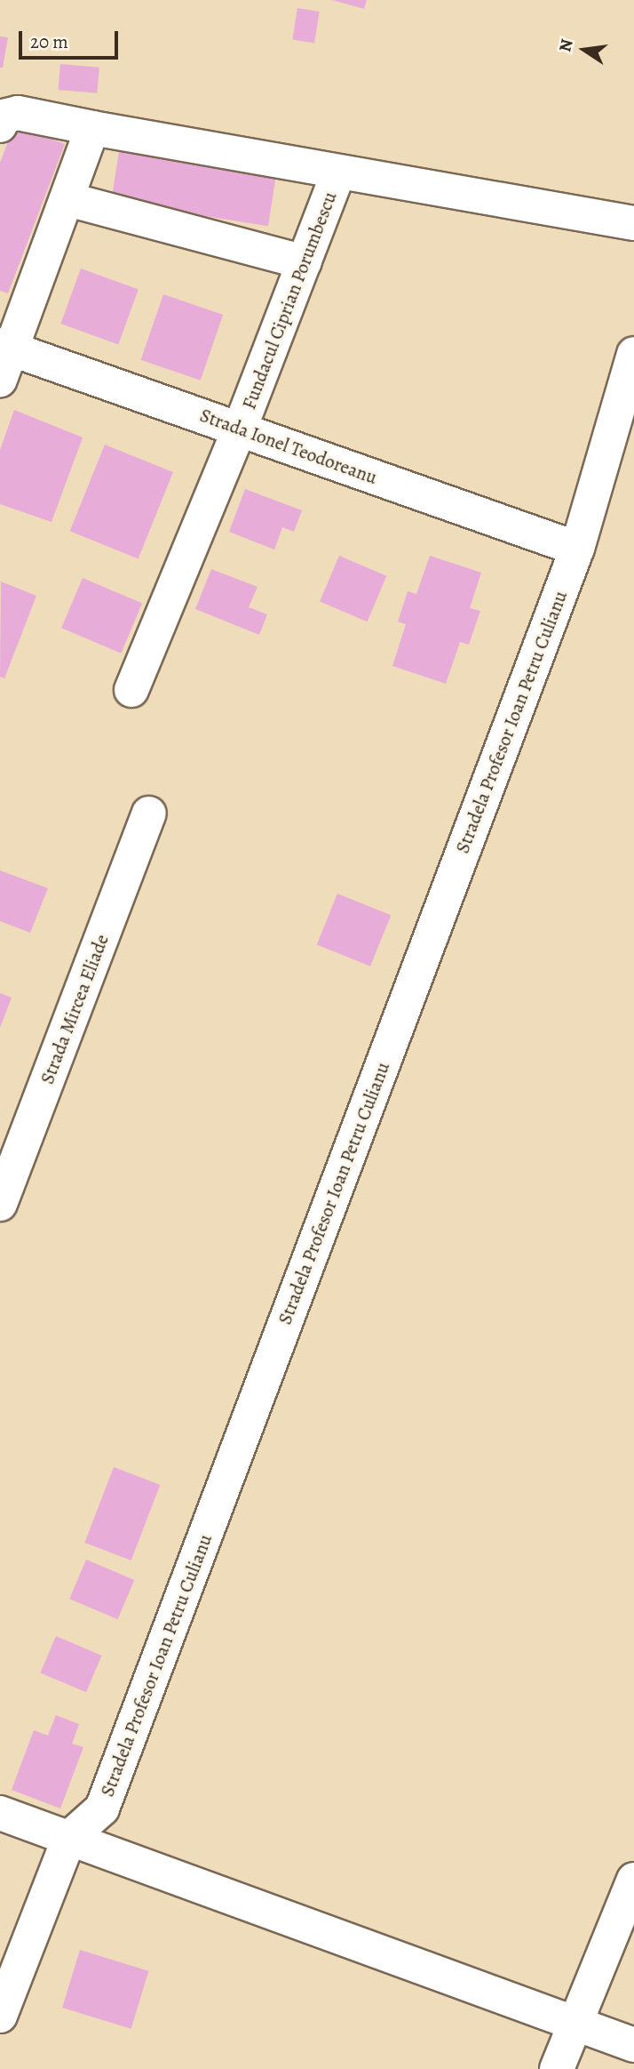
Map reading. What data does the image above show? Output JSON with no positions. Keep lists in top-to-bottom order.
{
  "streets": {
    "street": [
      "Fundacul Ciprian Porumbescu",
      "Strada Ionel Teodoreanu",
      "Stradela Profesor Ioan Petru Culianu",
      "Strada Mircea Eliade"
    ]
  },
  "crossings": [
    ["Fundacul Ciprian Porumbescu", "Strada Ionel Teodoreanu"],
    ["Strada Ionel Teodoreanu", "Stradela Profesor Ioan Petru Culianu"]
  ],
  "scale_bar": "20 m",
  "north": "left"
}
